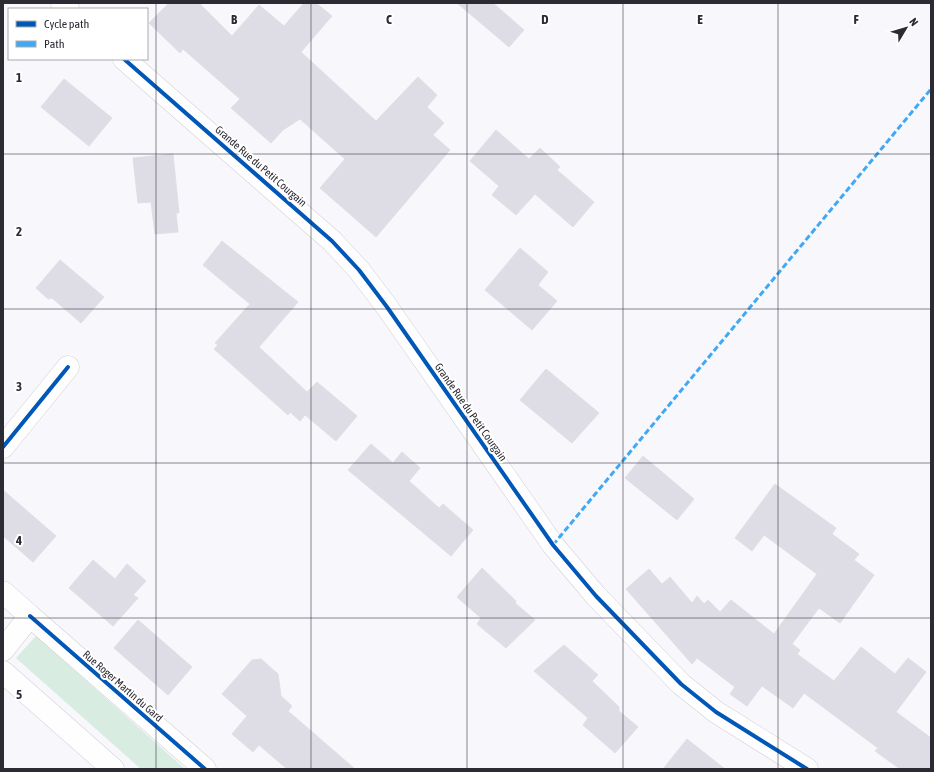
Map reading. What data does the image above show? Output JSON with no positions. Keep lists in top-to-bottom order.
{
  "streets": {
    "street": ["Grande Rue du Petit Courgain", "Rue Roger Martin du Gard"]
  },
  "legend": ["Cycle path", "Path"],
  "north": "top right",
  "grid": {
    "columns": [
      "B",
      "C",
      "D",
      "E",
      "F"
    ],
    "rows": [
      "1",
      "2",
      "3",
      "4",
      "5"
    ]
  }
}
